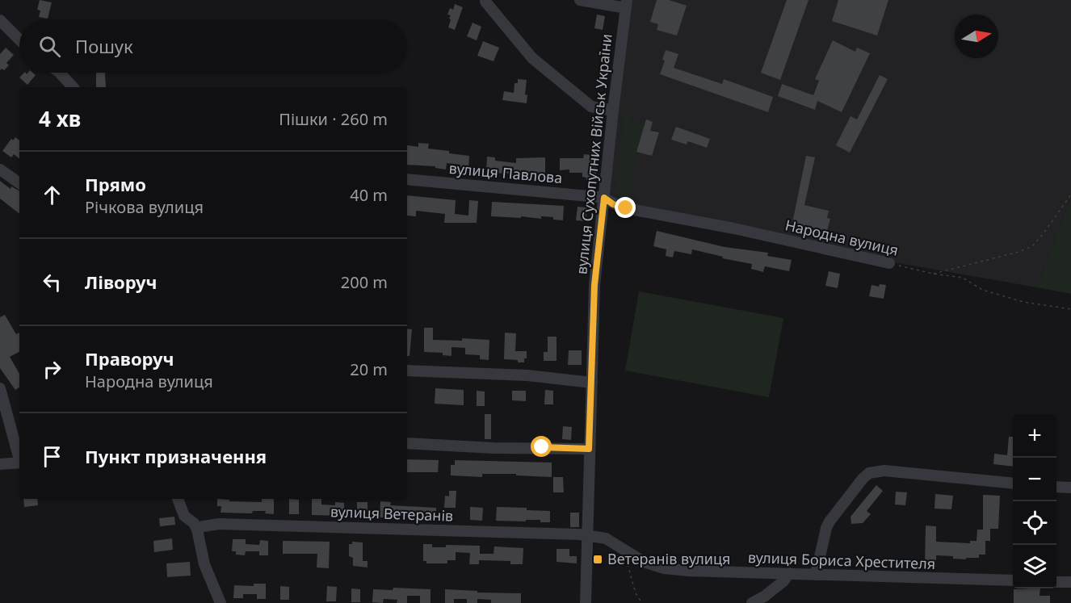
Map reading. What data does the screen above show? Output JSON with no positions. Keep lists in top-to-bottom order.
{
  "streets": {
    "street": [
      "вулиця Сухопутних Військ України",
      "вулиця Павлова",
      "Народна вулиця",
      "вулиця Ветеранів",
      "вулиця Бориса Хрестителя"
    ]
  },
  "crossings": [
    ["вулиця Сухопутних Військ України", "вулиця Павлова"],
    ["вулиця Сухопутних Військ України", "Народна вулиця"],
    ["вулиця Сухопутних Військ України", "вулиця Ветеранів"],
    ["вулиця Сухопутних Військ України", "вулиця Бориса Хрестителя"],
    ["вулиця Павлова", "Народна вулиця"],
    ["вулиця Ветеранів", "вулиця Бориса Хрестителя"]
  ],
  "places": {
    "transit": ["Ветеранів вулиця"]
  },
  "north": "right",
  "page": {
    "search": "Пошук",
    "heading": ["4 хв", "Пішки · 260 m"],
    "list": [
      ["Прямо", "Річкова вулиця", "40 m"],
      ["Ліворуч", "200 m"],
      ["Праворуч", "Народна вулиця", "20 m"],
      "Пункт призначення"
    ],
    "map_buttons": ["+", "−"]
  }
}
